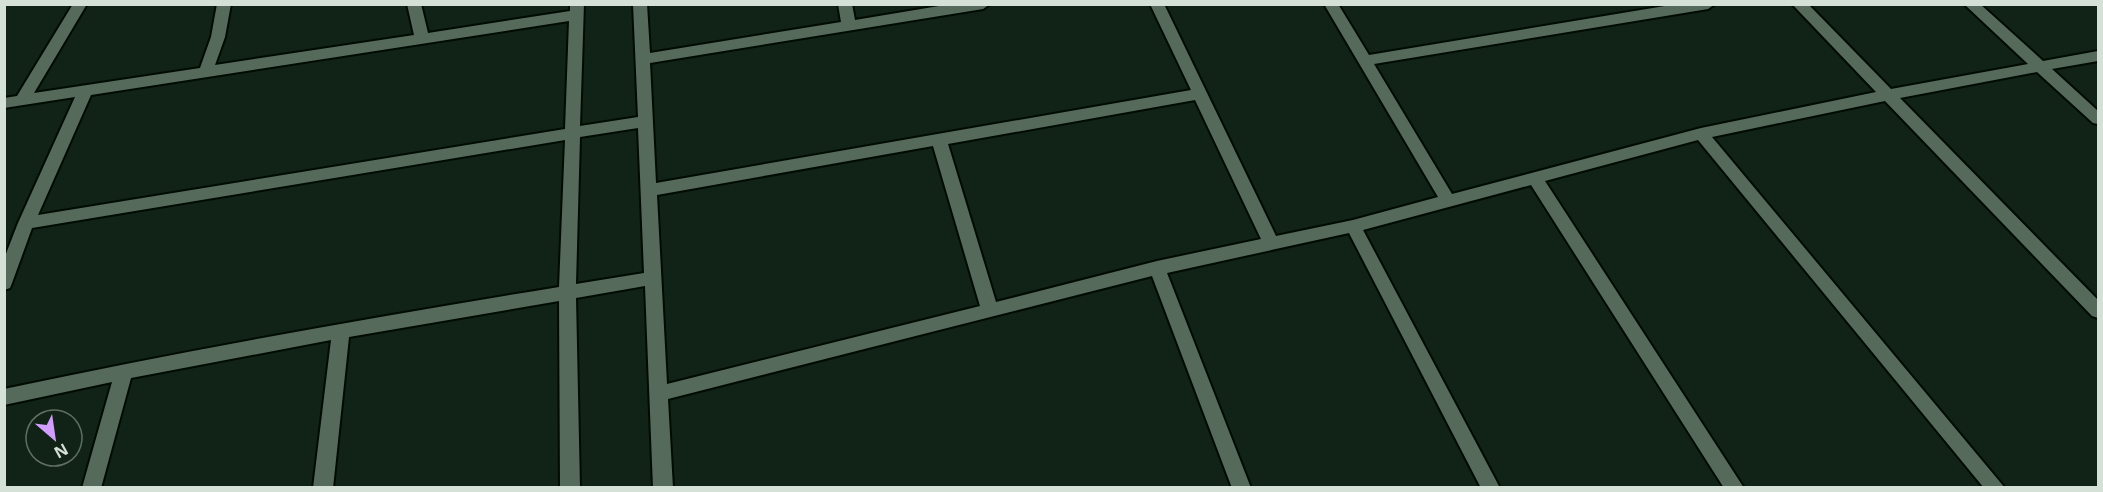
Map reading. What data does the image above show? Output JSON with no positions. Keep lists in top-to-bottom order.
{
  "north": "bottom right"
}
